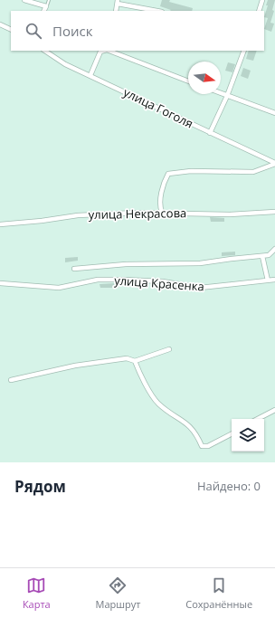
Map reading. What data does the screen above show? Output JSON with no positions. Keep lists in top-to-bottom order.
{
  "streets": {
    "street": ["улица Гоголя", "улица Некрасова", "улица Красенка"]
  },
  "north": "right",
  "page": {
    "search": "Поиск",
    "heading": ["Рядом", "Найдено: 0"],
    "nav": ["Карта", "Маршрут", "Сохранённые"]
  }
}
